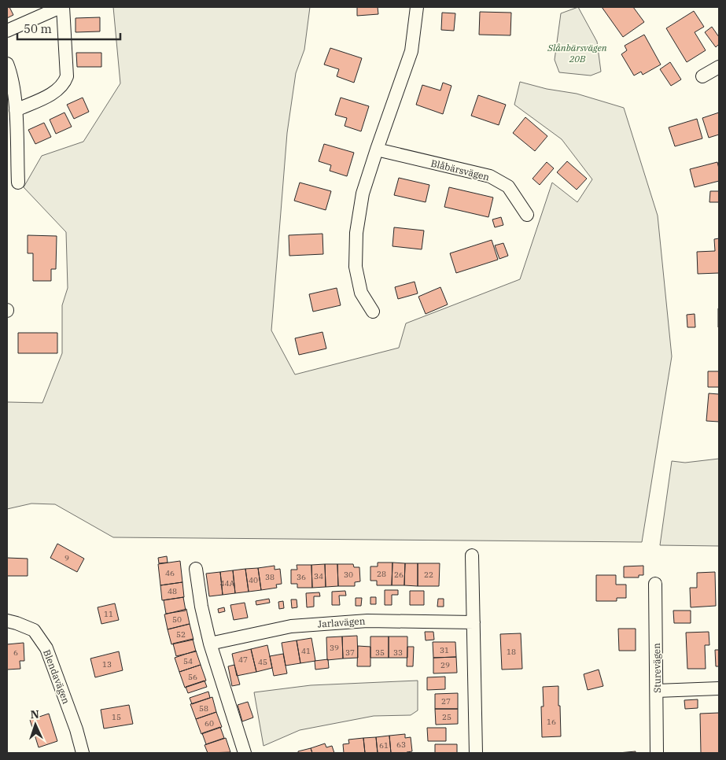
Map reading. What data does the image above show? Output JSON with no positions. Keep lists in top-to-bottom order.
{
  "streets": {
    "street": [
      "Blåbärsvägen",
      "Jarlavägen",
      "Sturevägen",
      "Blendavägen"
    ]
  },
  "parks": ["Slånbärsvägen 20B"],
  "house_numbers": [
    "9",
    "46",
    "28",
    "30",
    "26",
    "22",
    "34",
    "38",
    "36",
    "40",
    "44A",
    "48",
    "11",
    "50",
    "52",
    "39",
    "31",
    "41",
    "18",
    "6",
    "37",
    "35",
    "33",
    "47",
    "54",
    "45",
    "13",
    "29",
    "56",
    "27",
    "58",
    "15",
    "25",
    "16",
    "60",
    "63",
    "61"
  ],
  "scale_bar": "50 m",
  "north": "top"
}
